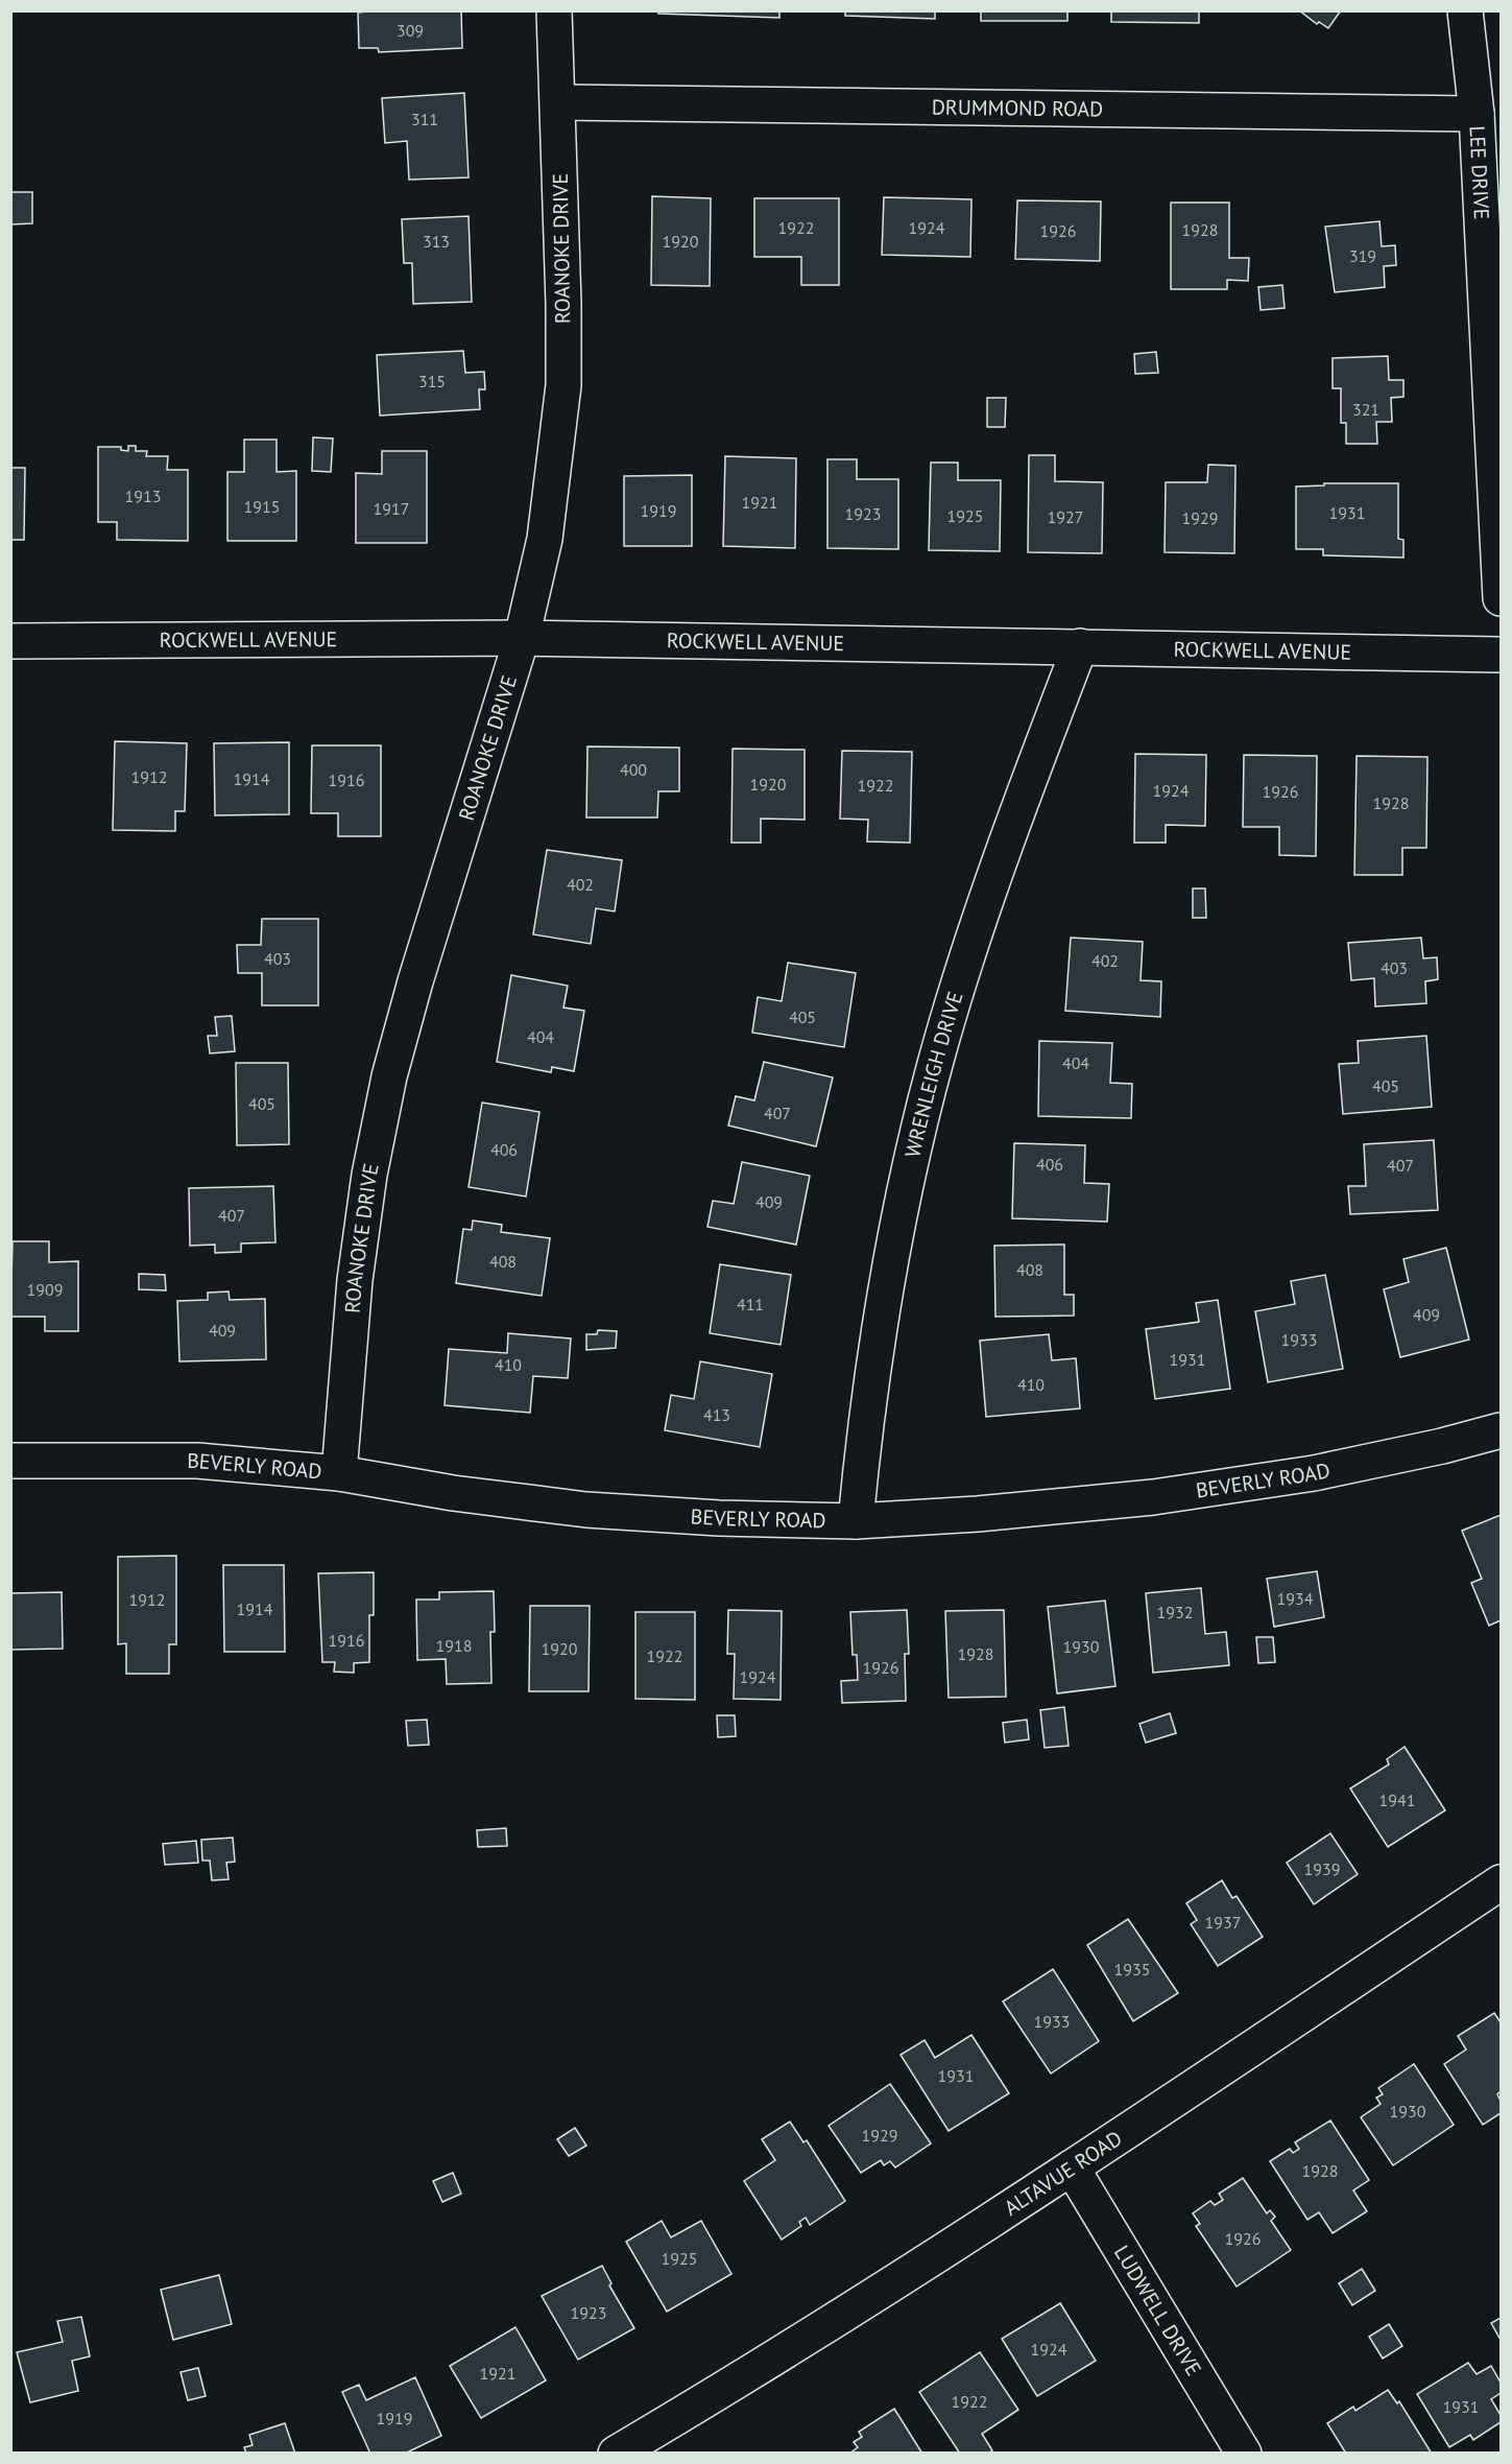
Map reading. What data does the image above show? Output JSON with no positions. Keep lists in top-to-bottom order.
{
  "streets": {
    "street": [
      "DRUMMOND ROAD",
      "LEE DRIVE",
      "ROANOKE DRIVE",
      "ROCKWELL AVENUE",
      "WRENLEIGH DRIVE",
      "BEVERLY ROAD",
      "ALTAVUE ROAD",
      "LUDWELL DRIVE"
    ]
  },
  "crossings": [
    ["DRUMMOND ROAD", "LEE DRIVE"],
    ["DRUMMOND ROAD", "ROANOKE DRIVE"],
    ["ROANOKE DRIVE", "ROCKWELL AVENUE"],
    ["ROANOKE DRIVE", "BEVERLY ROAD"],
    ["ROCKWELL AVENUE", "WRENLEIGH DRIVE"],
    ["WRENLEIGH DRIVE", "BEVERLY ROAD"],
    ["ALTAVUE ROAD", "LUDWELL DRIVE"]
  ],
  "house_numbers": [
    "309",
    "311",
    "1922",
    "1924",
    "1928",
    "1926",
    "313",
    "1920",
    "319",
    "315",
    "321",
    "1913",
    "1921",
    "1915",
    "1917",
    "1919",
    "1931",
    "1923",
    "1925",
    "1927",
    "1929",
    "400",
    "1912",
    "1914",
    "1916",
    "1920",
    "1922",
    "1924",
    "1926",
    "1928",
    "402",
    "403",
    "402",
    "403",
    "405",
    "404",
    "404",
    "405",
    "405",
    "407",
    "406",
    "406",
    "407",
    "409",
    "407",
    "408",
    "408",
    "1909",
    "411",
    "409",
    "409",
    "1933",
    "1931",
    "410",
    "410",
    "413",
    "1934",
    "1912",
    "1914",
    "1932",
    "1916",
    "1918",
    "1930",
    "1920",
    "1928",
    "1922",
    "1926",
    "1924",
    "1941",
    "1939",
    "1937",
    "1935",
    "1933",
    "1931",
    "1930",
    "1929",
    "1928",
    "1926",
    "1925",
    "1923",
    "1924",
    "1921",
    "1922",
    "1931",
    "1919"
  ]
}
